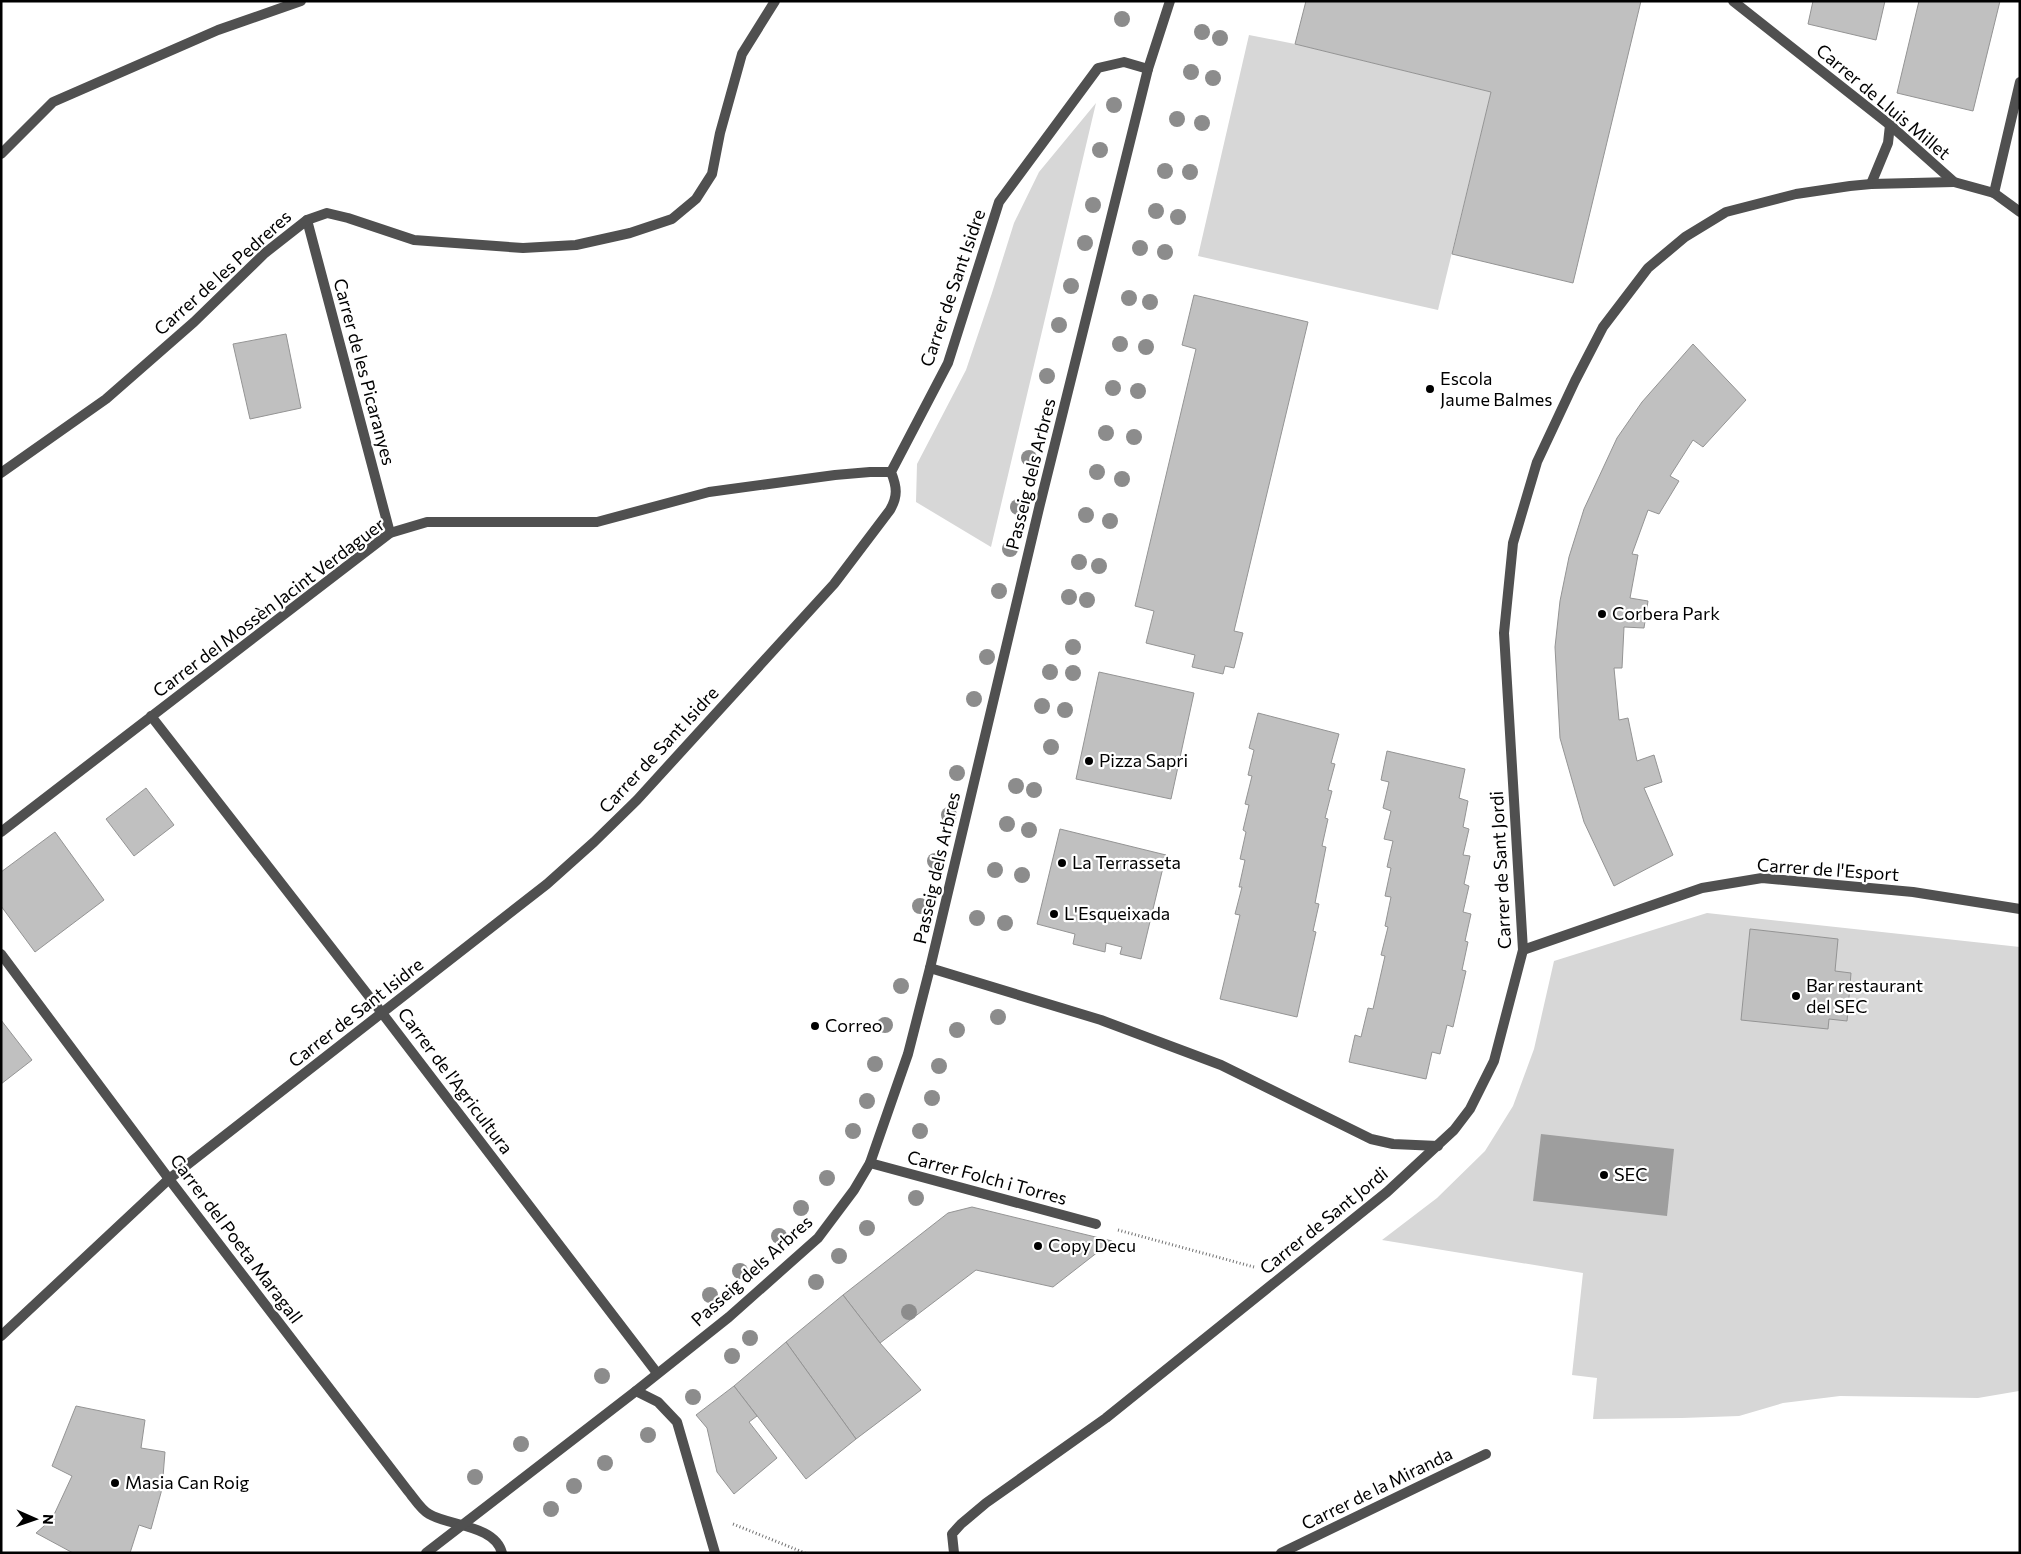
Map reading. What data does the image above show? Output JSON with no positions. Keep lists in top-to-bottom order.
{
  "streets": {
    "street": [
      "Carrer de Lluis Millet",
      "Carrer de les Pedreres",
      "Carrer de Sant Isidre",
      "Carrer de les Picaranyes",
      "Passeig dels Arbres",
      "Carrer del Mossèn Jacint Verdaguer",
      "Carrer de Sant Jordi",
      "Carrer de l'Esport",
      "Carrer de l'Agricultura",
      "Carrer Folch i Torres",
      "Carrer del Poeta Maragall",
      "Carrer de la Miranda"
    ]
  },
  "crossings": [
    ["Carrer de Lluis Millet", "Carrer de Sant Jordi"],
    ["Carrer de les Pedreres", "Carrer de les Picaranyes"],
    ["Carrer de Sant Isidre", "Passeig dels Arbres"],
    ["Carrer de Sant Isidre", "Carrer del Mossèn Jacint Verdaguer"],
    ["Carrer de Sant Isidre", "Carrer de l'Agricultura"],
    ["Carrer de Sant Isidre", "Carrer del Poeta Maragall"],
    ["Carrer de les Picaranyes", "Carrer del Mossèn Jacint Verdaguer"],
    ["Passeig dels Arbres", "Carrer de l'Agricultura"],
    ["Passeig dels Arbres", "Carrer Folch i Torres"],
    ["Passeig dels Arbres", "Carrer del Poeta Maragall"],
    ["Carrer del Mossèn Jacint Verdaguer", "Carrer de l'Agricultura"],
    ["Carrer de Sant Jordi", "Carrer de l'Esport"]
  ],
  "places": [
    "Escola Jaume Balmes",
    "Corbera Park",
    "Pizza Sapri",
    "La Terrasseta",
    "L'Esqueixada",
    "Bar restaurant del SEC",
    "Correo",
    "SEC",
    "Copy Decu",
    "Masia Can Roig"
  ],
  "north": "right"
}
